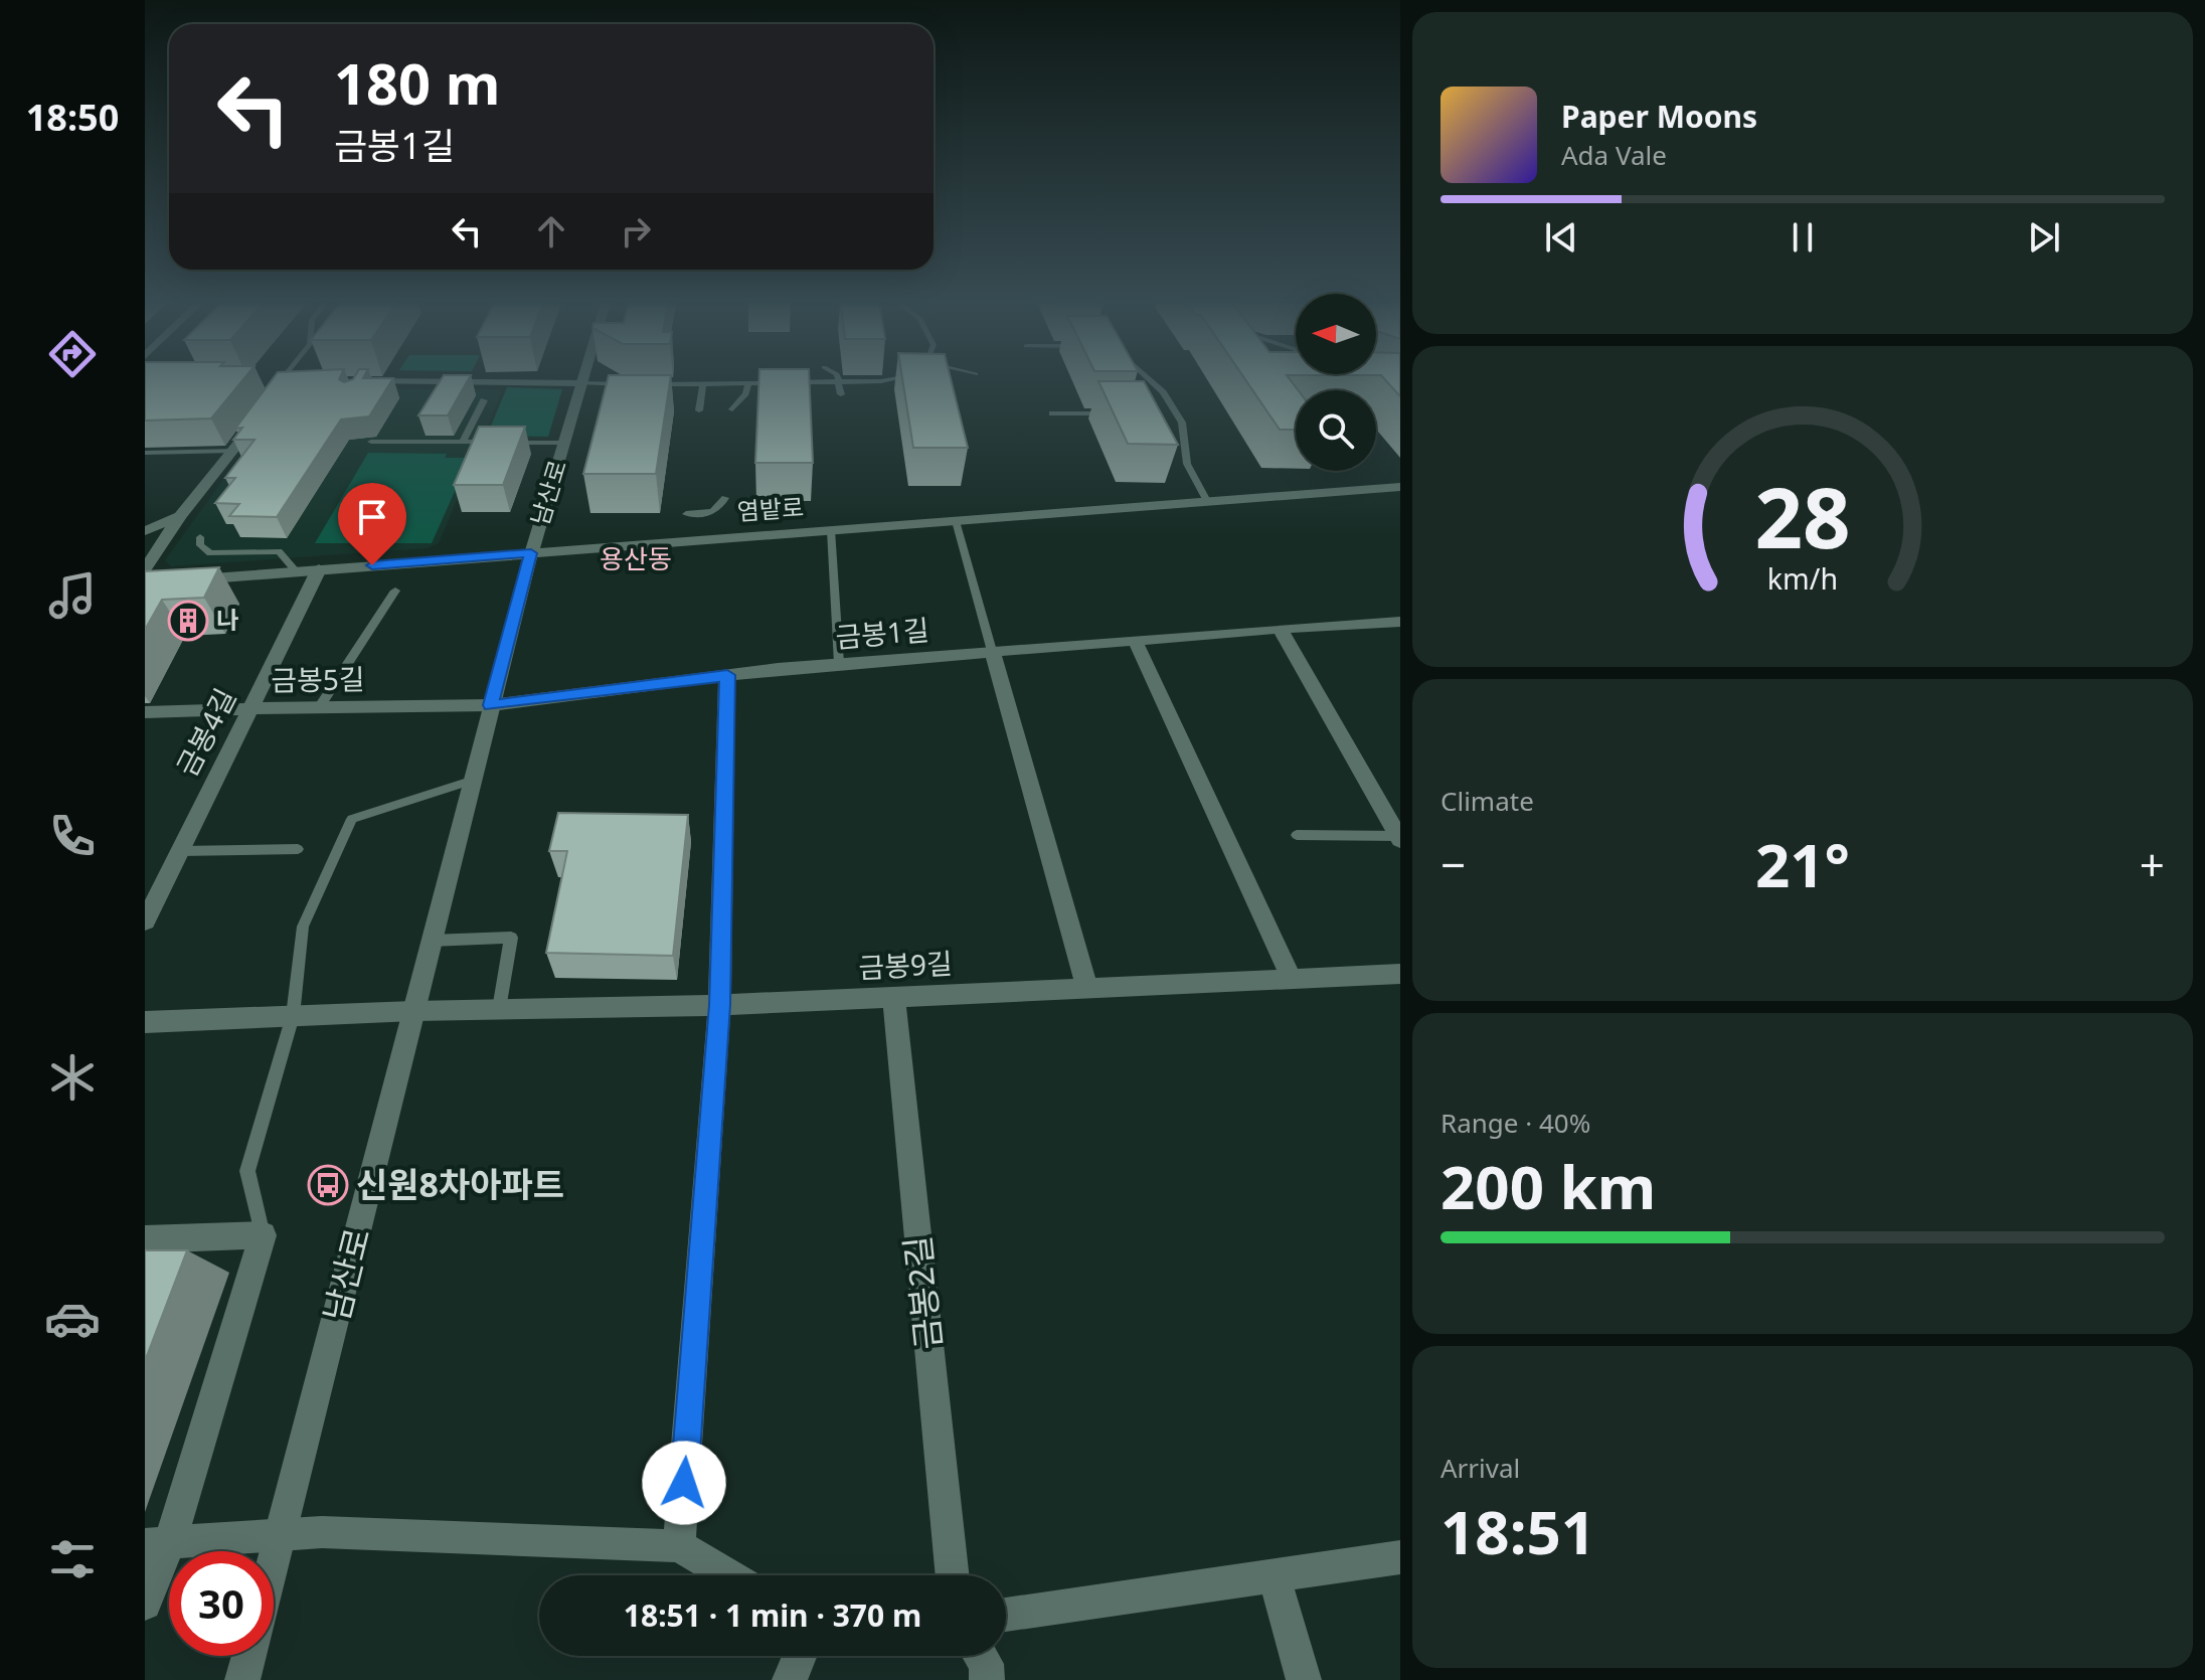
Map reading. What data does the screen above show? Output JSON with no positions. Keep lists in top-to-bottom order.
{
  "streets": {
    "street": [
      "남산로",
      "염밭로",
      "금봉1길",
      "금봉5길",
      "금봉4길",
      "금봉9길",
      "금봉2길"
    ]
  },
  "crossings": [
    ["남산로", "염밭로"],
    ["남산로", "금봉1길"],
    ["남산로", "금봉5길"],
    ["남산로", "금봉9길"],
    ["염밭로", "금봉4길"],
    ["금봉1길", "금봉5길"],
    ["금봉5길", "금봉4길"],
    ["금봉9길", "금봉2길"]
  ],
  "districts": ["용산동"],
  "places": {
    "building": ["나"],
    "bus stop": ["신원8차아파트"]
  },
  "north": "left",
  "page": {
    "tabs": "18:50",
    "turn": ["180 m", "금봉1길"],
    "song": ["Paper Moons", "Ada Vale"],
    "tile": [
      "Climate",
      ["Range · 40%", "200 km"],
      ["Arrival", "18:51"]
    ],
    "heat": ["−", "21°", "+"],
    "limit": "30",
    "trip": "18:51 · 1 min · 370 m",
    "gauge": ["28", "km/h"]
  }
}
